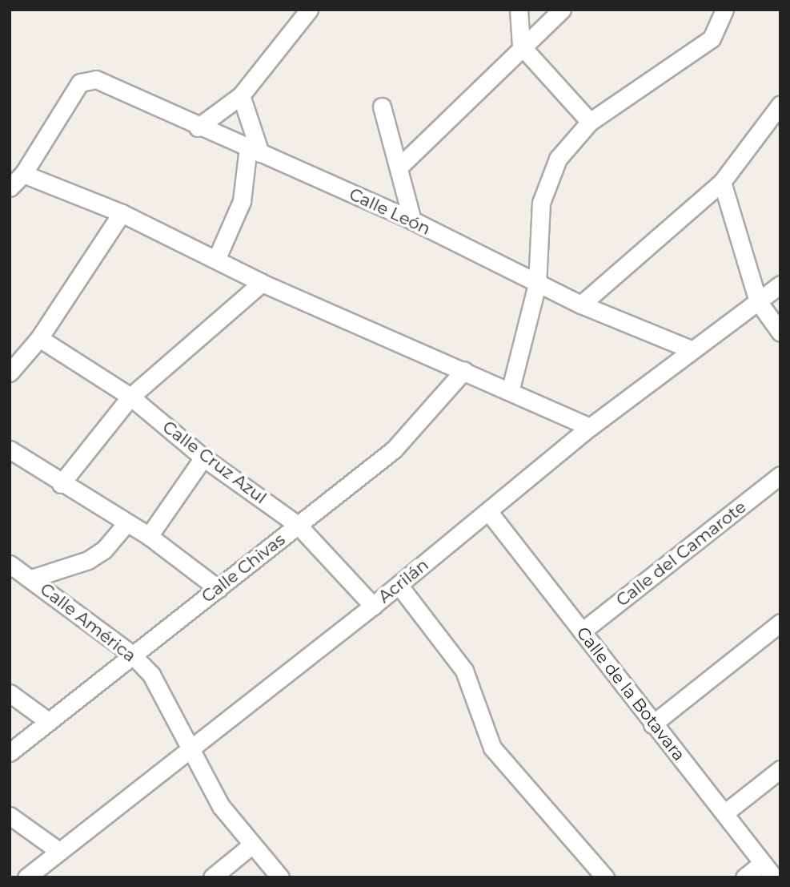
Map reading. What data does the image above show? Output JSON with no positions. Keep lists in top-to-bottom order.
{
  "streets": {
    "street": [
      "Calle León",
      "Calle Cruz Azul",
      "Calle del Camarote",
      "Calle Chivas",
      "Acrilán",
      "Calle América",
      "Calle de la Botavara"
    ]
  },
  "crossings": [
    ["Calle León", "Acrilán"],
    ["Calle Cruz Azul", "Calle Chivas"],
    ["Calle Cruz Azul", "Acrilán"],
    ["Calle del Camarote", "Calle de la Botavara"],
    ["Calle Chivas", "Calle América"],
    ["Acrilán", "Calle América"],
    ["Acrilán", "Calle de la Botavara"]
  ]
}
